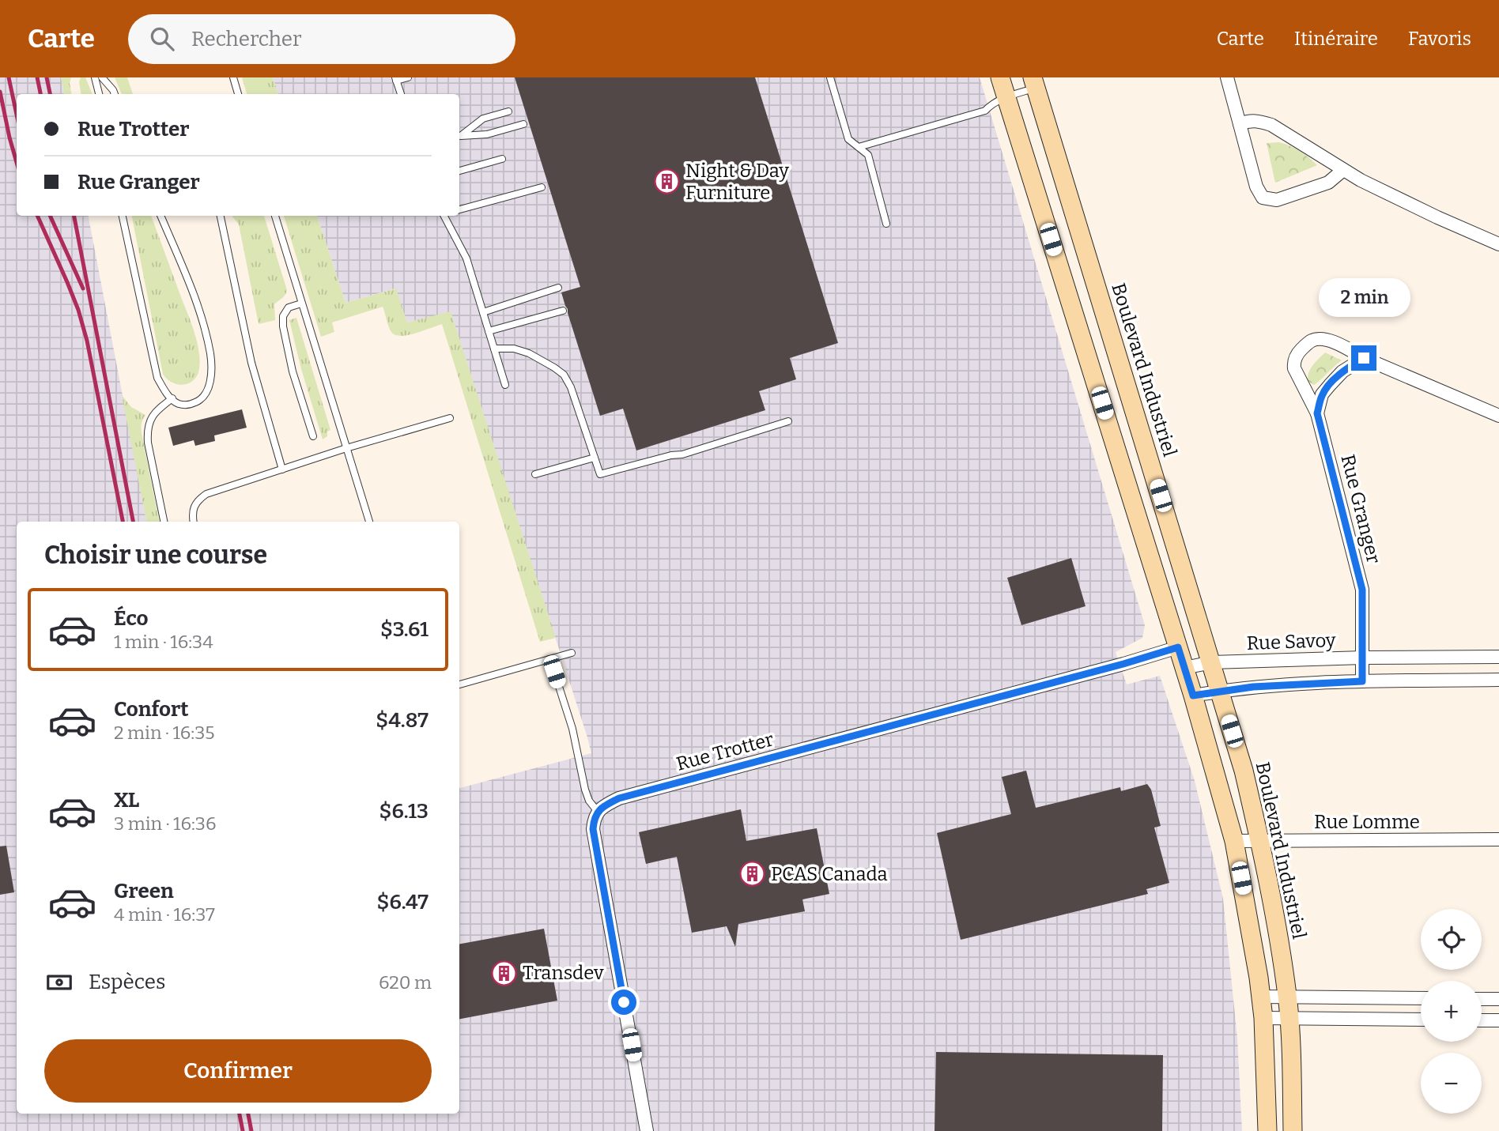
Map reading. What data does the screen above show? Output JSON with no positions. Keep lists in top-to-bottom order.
{
  "streets": {
    "street": [
      "Boulevard Industriel",
      "Rue Granger",
      "Rue Savoy",
      "Rue Trotter",
      "Rue Lomme"
    ]
  },
  "crossings": [
    ["Boulevard Industriel", "Rue Savoy"],
    ["Boulevard Industriel", "Rue Lomme"],
    ["Rue Granger", "Rue Savoy"]
  ],
  "places": {
    "building": ["Night & Day Furniture", "PCAS Canada", "Transdev"]
  },
  "page": {
    "header": "Carte",
    "search": "Rechercher",
    "nav": ["Carte", "Itinéraire", "Favoris"],
    "banner": ["Rue Trotter", "Rue Granger"],
    "bubble": "2 min",
    "heading": "Choisir une course",
    "list": [
      {
        "name": "Éco",
        "note": "1 min · 16:34",
        "value": "$3.61"
      },
      {
        "name": "Confort",
        "note": "2 min · 16:35",
        "value": "$4.87"
      },
      {
        "name": "XL",
        "note": "3 min · 16:36",
        "value": "$6.13"
      },
      {
        "name": "Green",
        "note": "4 min · 16:37",
        "value": "$6.47"
      }
    ],
    "map_buttons": ["+", "−"],
    "pay": ["Espèces", "620 m"],
    "buttons": "Confirmer"
  }
}
